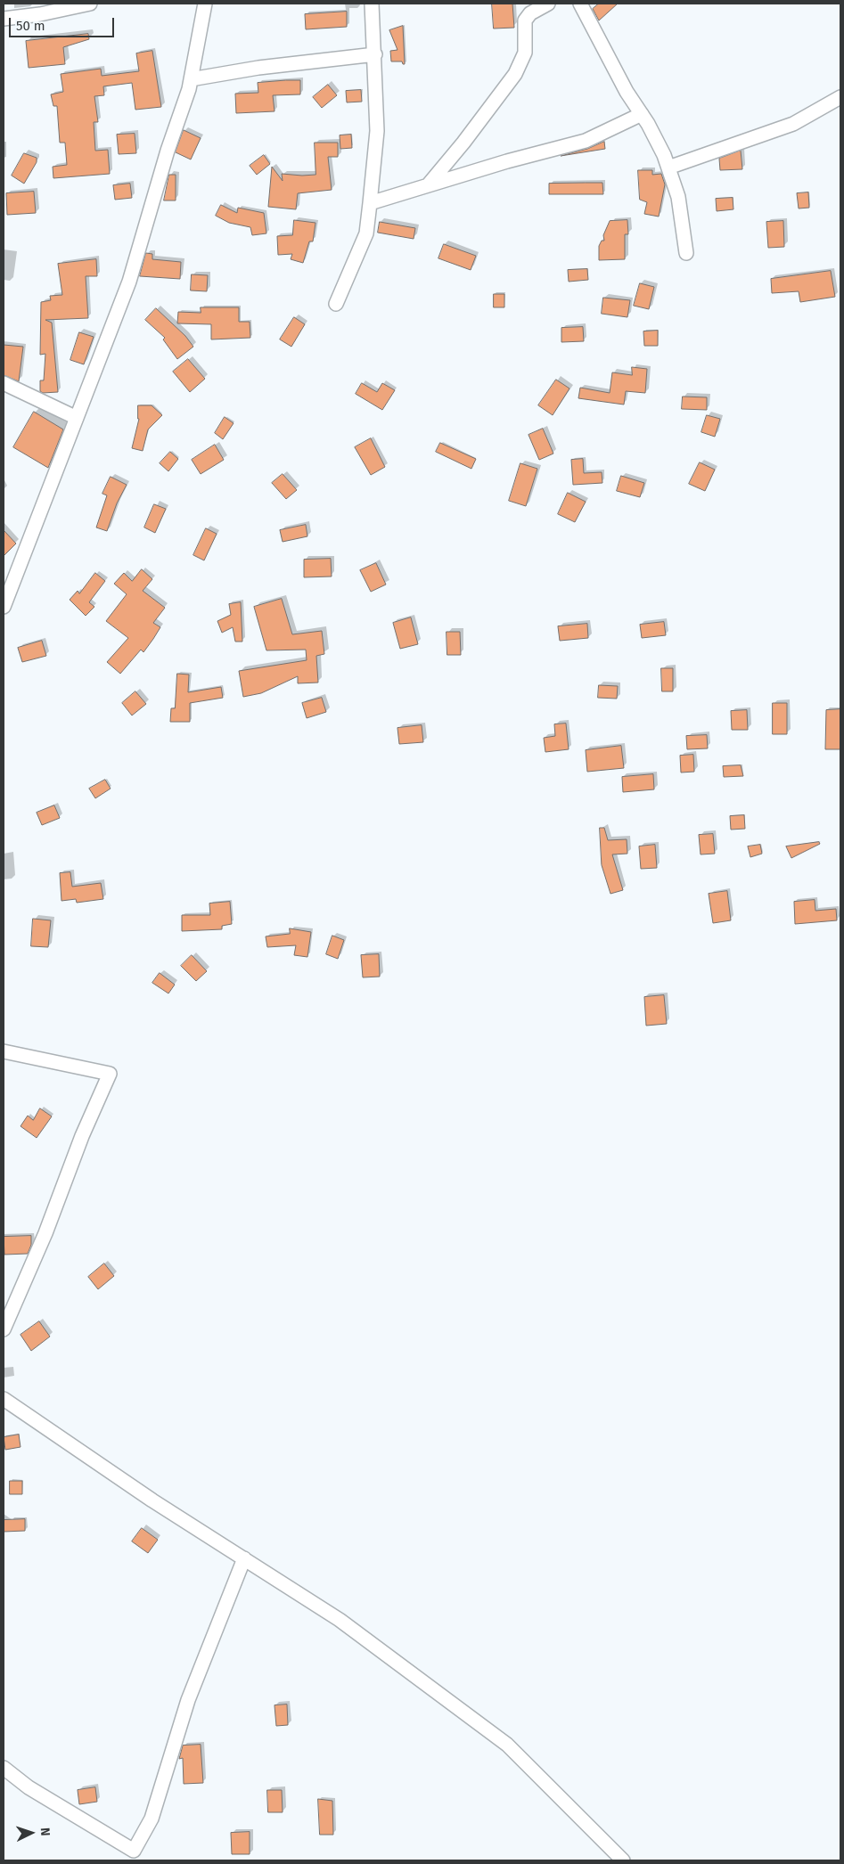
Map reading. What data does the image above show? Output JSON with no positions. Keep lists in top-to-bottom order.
{
  "scale_bar": "50 m",
  "north": "right"
}
